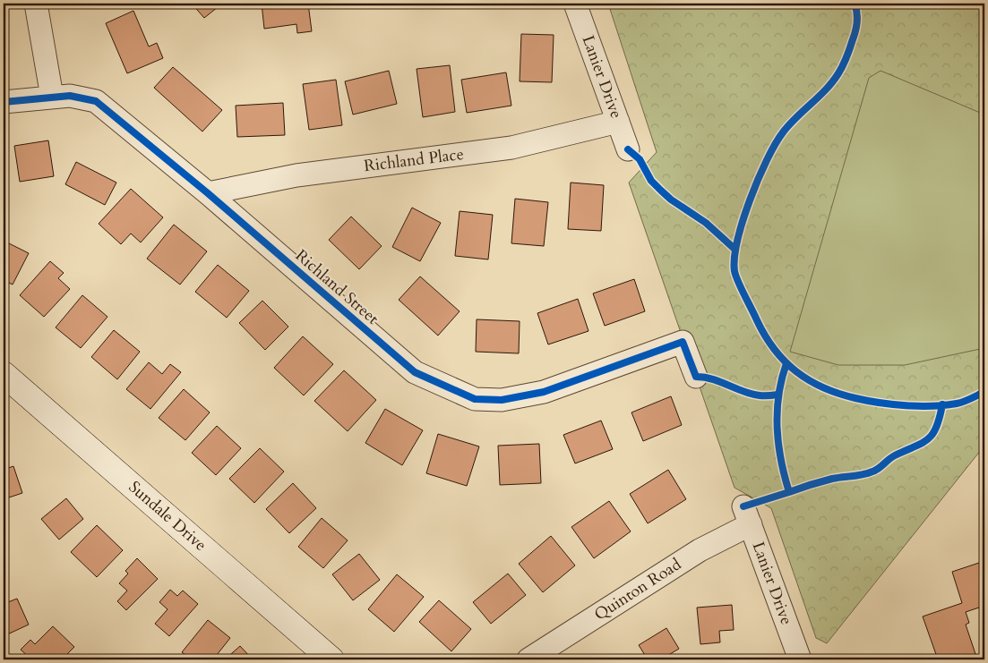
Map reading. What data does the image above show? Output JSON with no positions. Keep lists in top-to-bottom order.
{
  "streets": {
    "street": [
      "Lanier Drive",
      "Richland Place",
      "Richland Street",
      "Sundale Drive",
      "Quinton Road"
    ]
  },
  "crossings": [
    ["Lanier Drive", "Richland Place"],
    ["Lanier Drive", "Quinton Road"],
    ["Richland Place", "Richland Street"]
  ]
}
